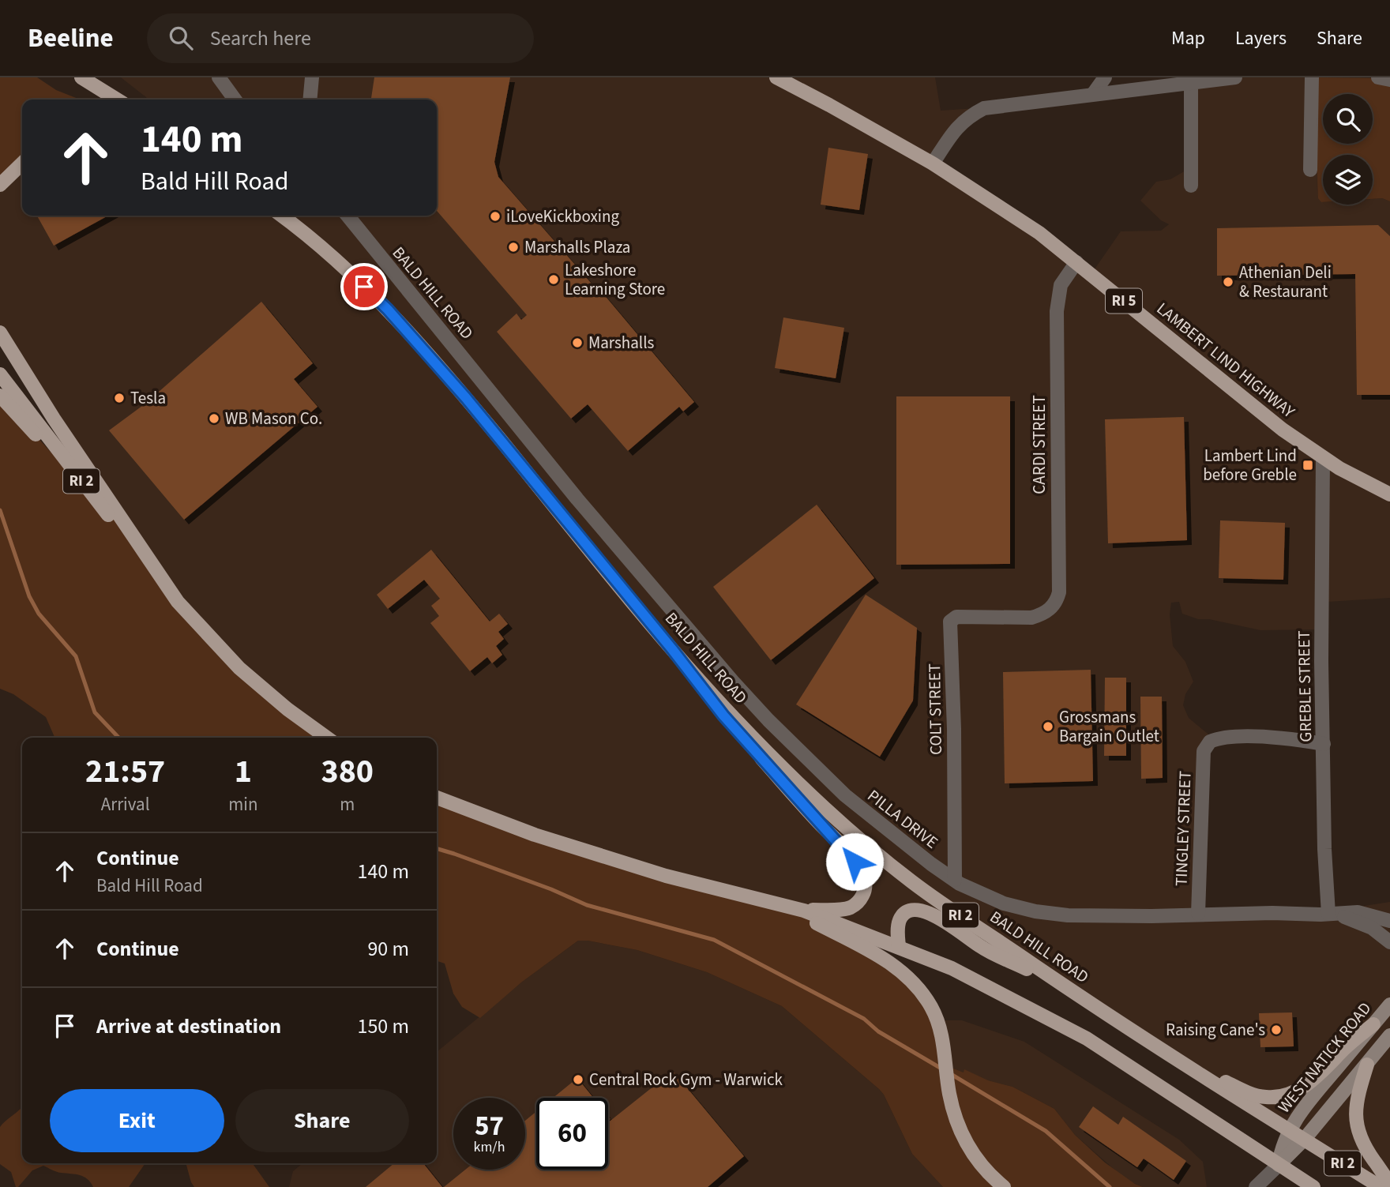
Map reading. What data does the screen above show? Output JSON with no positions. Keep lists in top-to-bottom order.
{
  "streets": {
    "main road": [
      "BALD HILL ROAD",
      "RI 5",
      "LAMBERT LIND HIGHWAY",
      "RI 2",
      "WEST NATICK ROAD"
    ],
    "street": [
      "CARDI STREET",
      "GREBLE STREET",
      "COLT STREET",
      "PILLA DRIVE",
      "TINGLEY STREET"
    ]
  },
  "crossings": [
    ["BALD HILL ROAD", "PILLA DRIVE"],
    ["BALD HILL ROAD", "WEST NATICK ROAD"],
    ["LAMBERT LIND HIGHWAY", "CARDI STREET"],
    ["LAMBERT LIND HIGHWAY", "GREBLE STREET"],
    ["CARDI STREET", "COLT STREET"],
    ["RI 2", "WEST NATICK ROAD"],
    ["GREBLE STREET", "PILLA DRIVE"],
    ["GREBLE STREET", "TINGLEY STREET"],
    ["COLT STREET", "PILLA DRIVE"],
    ["PILLA DRIVE", "TINGLEY STREET"]
  ],
  "places": {
    "other": [
      "iLoveKickboxing",
      "Marshalls Plaza",
      "Lakeshore Learning Store",
      "Athenian Deli & Restaurant",
      "Marshalls",
      "Tesla",
      "WB Mason Co.",
      "Grossmans Bargain Outlet",
      "Raising Cane's",
      "Central Rock Gym - Warwick"
    ],
    "transit": ["Lambert Lind before Greble"]
  },
  "page": {
    "header": "Beeline",
    "search": "Search here",
    "nav": ["Map", "Layers", "Share"],
    "turn": ["140 m", "Bald Hill Road"],
    "eta": [
      "21:57",
      "Arrival",
      "1",
      "min",
      "380",
      "m"
    ],
    "list": [
      {
        "name": "Continue",
        "note": "Bald Hill Road",
        "value": "140 m"
      },
      {
        "name": "Continue",
        "value": "90 m"
      },
      {
        "name": "Arrive at destination",
        "value": "150 m"
      }
    ],
    "buttons": ["Exit", "Share"],
    "speed": "57 km/h",
    "limit": "60"
  }
}
